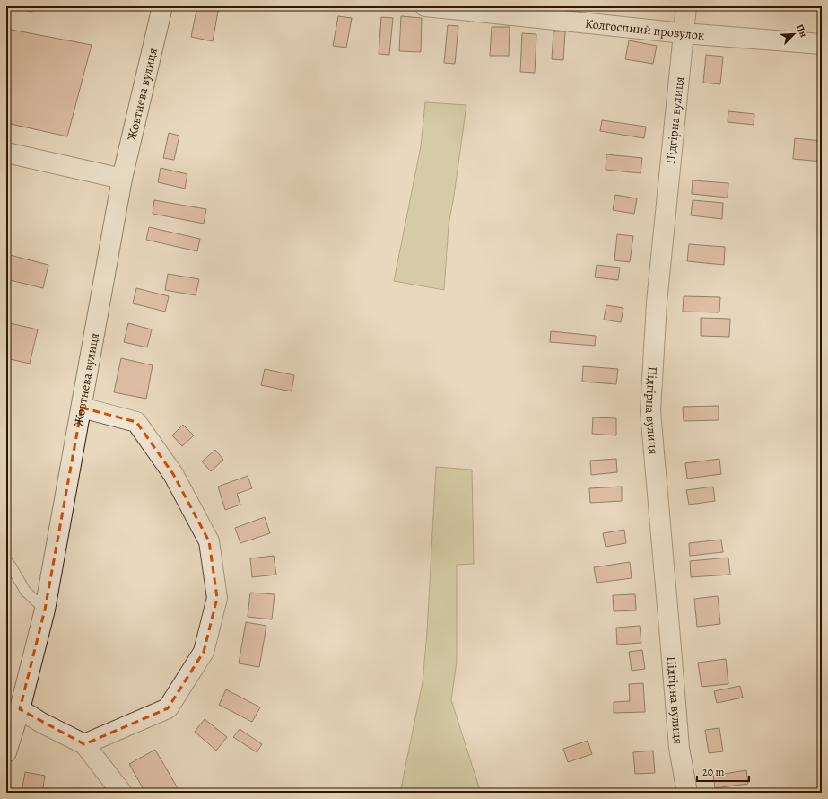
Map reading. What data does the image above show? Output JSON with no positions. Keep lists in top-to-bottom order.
{
  "streets": {
    "street": ["Колгоспний провулок", "Жовтнева вулиця", "Підгірна вулиця"]
  },
  "crossings": [
    ["Колгоспний провулок", "Підгірна вулиця"]
  ],
  "scale_bar": "20 m",
  "north": "top right"
}
